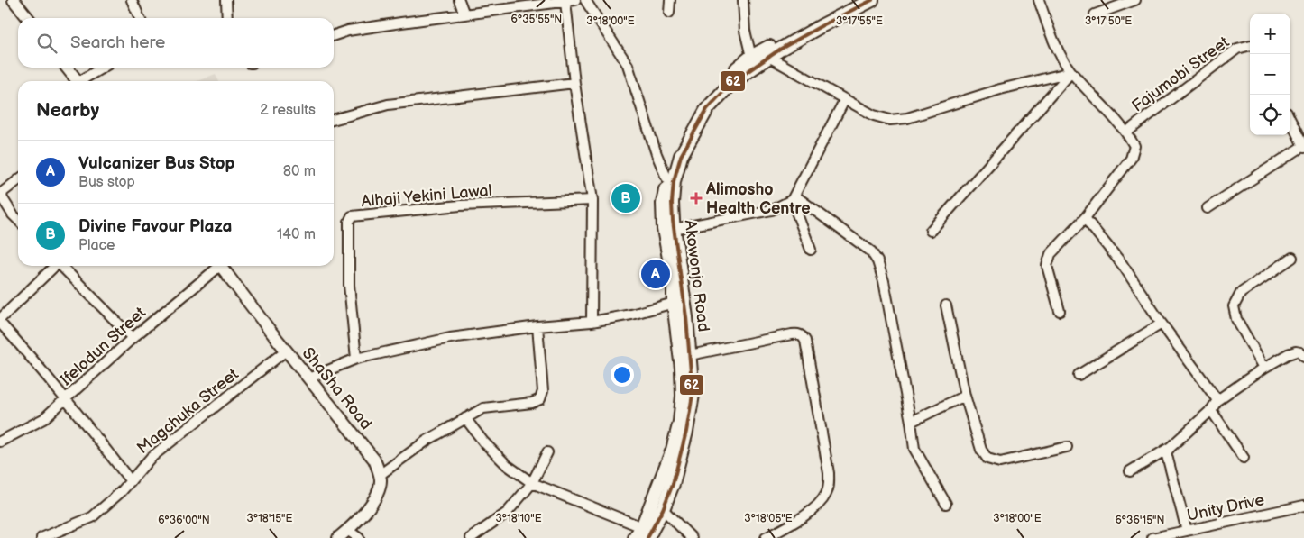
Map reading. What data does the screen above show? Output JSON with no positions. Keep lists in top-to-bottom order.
{
  "streets": {
    "main road": ["Akowonjo Road"],
    "street": [
      "Fajumobi Street",
      "Alhaji Yekini Lawal",
      "Ifelodun Street",
      "ShaSha Road",
      "Magchuka Street",
      "Unity Drive"
    ]
  },
  "crossings": [
    ["ShaSha Road", "Magchuka Street"]
  ],
  "places": {
    "health": ["Alimosho Health Centre"]
  },
  "lines": ["transit line 62"],
  "page": {
    "map_buttons": ["+", "−"],
    "search": "Search here",
    "heading": ["Nearby", "2 results"],
    "list": [
      {
        "mark": "A",
        "name": "Vulcanizer Bus Stop",
        "note": "Bus stop",
        "value": "80 m"
      },
      {
        "mark": "B",
        "name": "Divine Favour Plaza",
        "note": "Place",
        "value": "140 m"
      }
    ],
    "pins": ["B", "A"]
  },
  "coordinates": [
    "6°35'55\"N",
    "3°18'00\"E",
    "3°17'55\"E",
    "3°17'50\"E",
    "3°18'15\"E",
    "3°18'10\"E",
    "3°18'05\"E",
    "6°36'00\"N",
    "6°36'15\"N"
  ]
}
